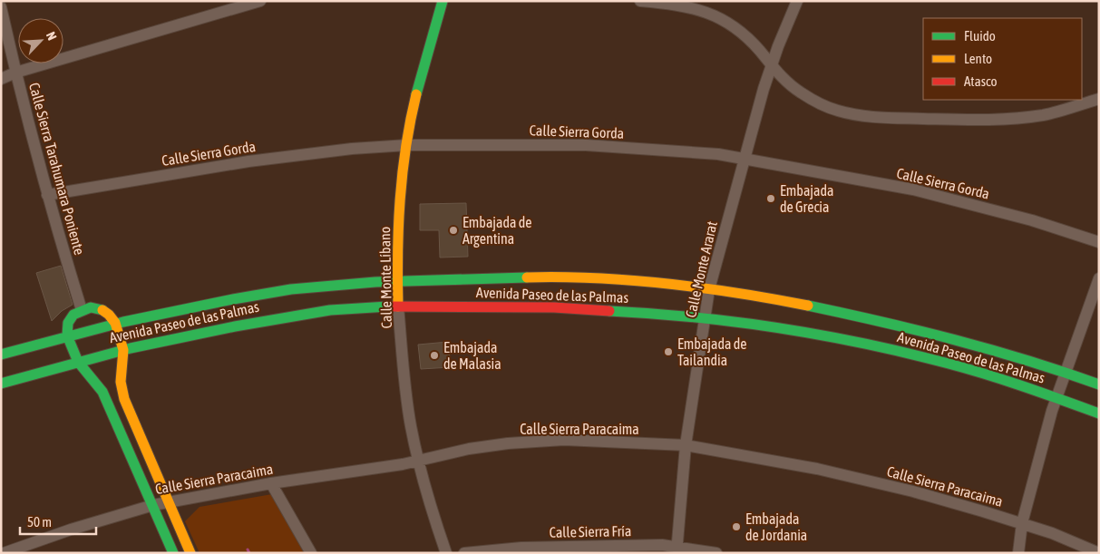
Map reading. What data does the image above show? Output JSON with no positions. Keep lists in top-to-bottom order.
{
  "streets": {
    "main road": ["Calle Monte Líbano", "Avenida Paseo de las Palmas"],
    "street": [
      "Calle Sierra Gorda",
      "Calle Sierra Tarahumara Poniente",
      "Calle Monte Ararat",
      "Calle Sierra Paracaima",
      "Calle Sierra Fría"
    ]
  },
  "crossings": [
    ["Calle Sierra Gorda", "Calle Sierra Tarahumara Poniente"],
    ["Calle Sierra Gorda", "Calle Monte Ararat"],
    ["Calle Sierra Gorda", "Calle Monte Líbano"],
    ["Calle Monte Ararat", "Avenida Paseo de las Palmas"],
    ["Calle Monte Ararat", "Calle Sierra Paracaima"],
    ["Calle Monte Ararat", "Calle Sierra Fría"],
    ["Calle Monte Líbano", "Avenida Paseo de las Palmas"],
    ["Calle Monte Líbano", "Calle Sierra Paracaima"]
  ],
  "places": [
    "Embajada de Grecia",
    "Embajada de Argentina",
    "Embajada de Tailandia",
    "Embajada de Malasia",
    "Embajada de Jordania"
  ],
  "legend": ["Fluido", "Lento", "Atasco"],
  "scale_bar": "50 m",
  "north": "top right"
}
